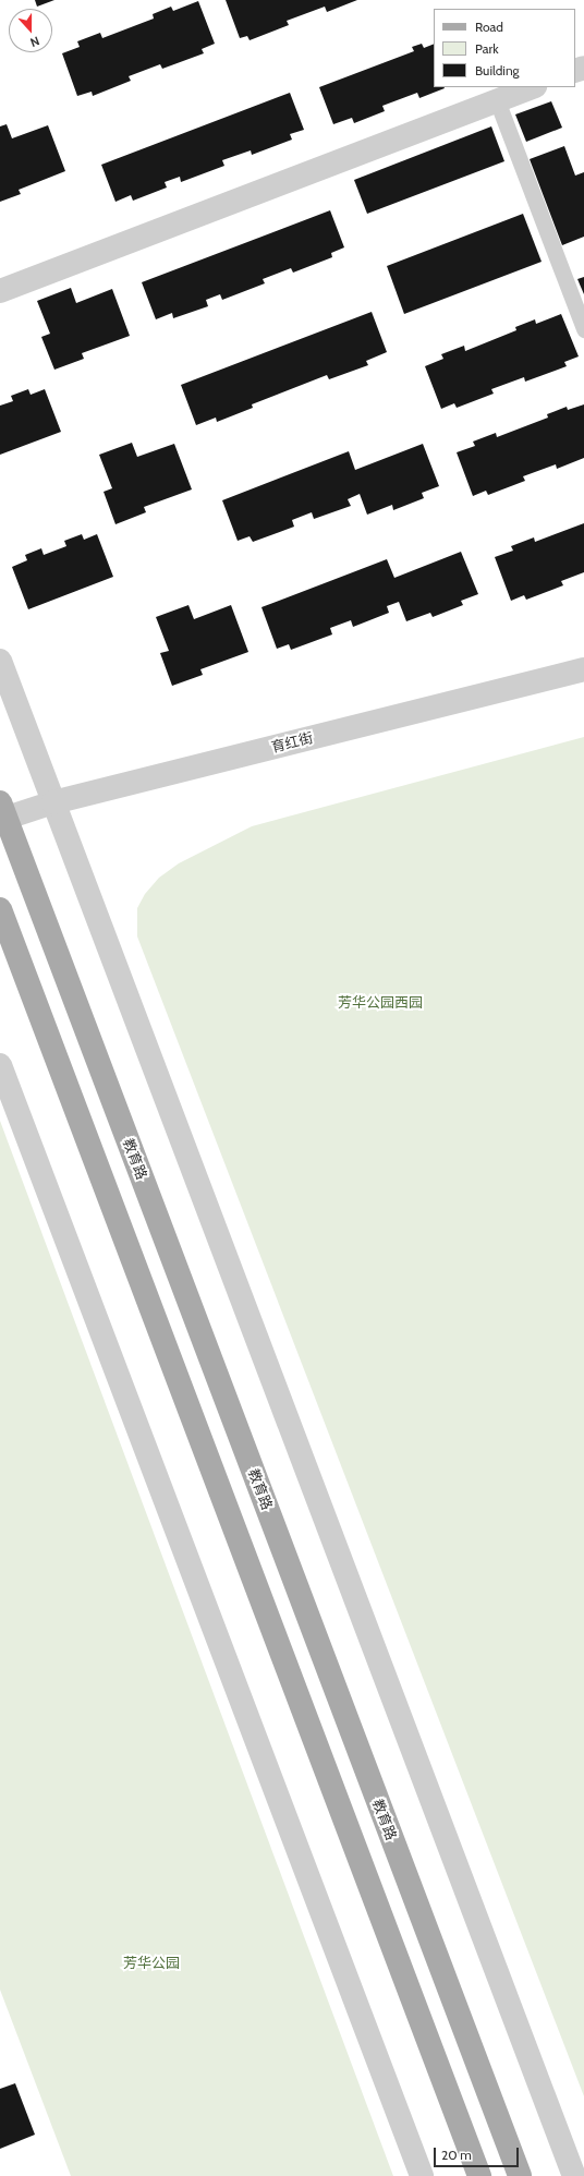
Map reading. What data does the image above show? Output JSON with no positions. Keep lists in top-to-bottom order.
{
  "streets": {
    "main road": ["教育路"],
    "street": ["育红街"]
  },
  "crossings": [
    ["育红街", "教育路"]
  ],
  "parks": ["芳华公园西园", "芳华公园"],
  "legend": ["Road", "Park", "Building"],
  "scale_bar": "20 m",
  "north": "bottom"
}
